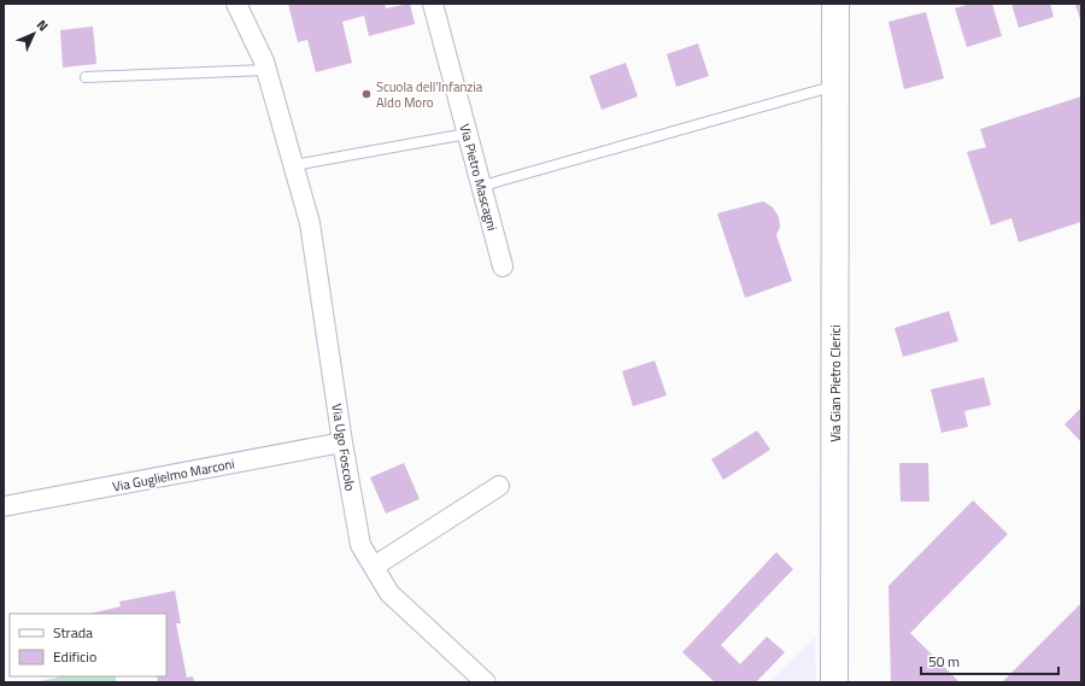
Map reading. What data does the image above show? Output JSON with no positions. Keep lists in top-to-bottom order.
{
  "streets": {
    "main road": ["Via Gian Pietro Clerici"],
    "street": ["Via Pietro Mascagni", "Via Ugo Foscolo", "Via Guglielmo Marconi"]
  },
  "crossings": [
    ["Via Ugo Foscolo", "Via Guglielmo Marconi"]
  ],
  "places": ["Scuola dell'Infanzia Aldo Moro"],
  "legend": ["Strada", "Edificio"],
  "scale_bar": "50 m",
  "north": "top right"
}
